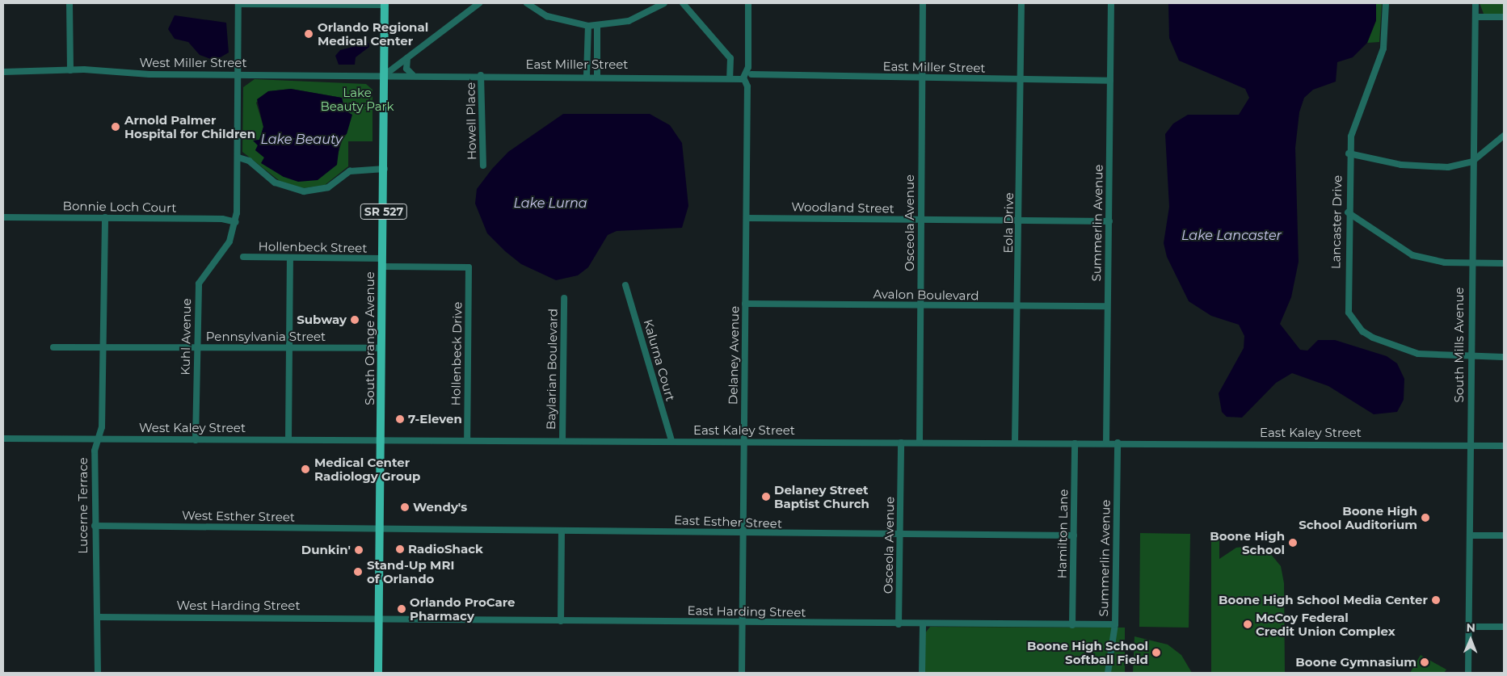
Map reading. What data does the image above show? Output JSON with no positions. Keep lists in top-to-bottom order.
{
  "streets": {
    "main road": ["SR 527", "South Orange Avenue"],
    "street": [
      "West Miller Street",
      "East Miller Street",
      "Howell Place",
      "Bonnie Loch Court",
      "Woodland Street",
      "Lancaster Drive",
      "Osceola Avenue",
      "Eola Drive",
      "Summerlin Avenue",
      "Hollenbeck Street",
      "Avalon Boulevard",
      "Kuhl Avenue",
      "Pennsylvania Street",
      "South Mills Avenue",
      "Hollenbeck Drive",
      "Delaney Avenue",
      "Kalurna Court",
      "Baylarian Boulevard",
      "West Kaley Street",
      "East Kaley Street",
      "Lucerne Terrace",
      "West Esther Street",
      "East Esther Street",
      "Hamilton Lane",
      "West Harding Street",
      "East Harding Street"
    ]
  },
  "crossings": [
    ["West Miller Street", "Kuhl Avenue"],
    ["West Miller Street", "South Orange Avenue"],
    ["East Miller Street", "Howell Place"],
    ["East Miller Street", "Osceola Avenue"],
    ["East Miller Street", "Eola Drive"],
    ["East Miller Street", "Summerlin Avenue"],
    ["East Miller Street", "Delaney Avenue"],
    ["Bonnie Loch Court", "Kuhl Avenue"],
    ["Bonnie Loch Court", "Lucerne Terrace"],
    ["Woodland Street", "Osceola Avenue"],
    ["Woodland Street", "Eola Drive"],
    ["Woodland Street", "Summerlin Avenue"],
    ["Woodland Street", "Delaney Avenue"],
    ["Lancaster Drive", "South Mills Avenue"],
    ["Osceola Avenue", "Avalon Boulevard"],
    ["Osceola Avenue", "East Kaley Street"],
    ["Osceola Avenue", "East Esther Street"],
    ["Osceola Avenue", "East Harding Street"],
    ["Eola Drive", "Avalon Boulevard"],
    ["Eola Drive", "East Kaley Street"],
    ["Summerlin Avenue", "Avalon Boulevard"],
    ["Summerlin Avenue", "East Kaley Street"],
    ["Summerlin Avenue", "East Harding Street"],
    ["Hollenbeck Street", "South Orange Avenue"],
    ["Hollenbeck Street", "Hollenbeck Drive"],
    ["Avalon Boulevard", "Delaney Avenue"],
    ["Kuhl Avenue", "Pennsylvania Street"],
    ["Kuhl Avenue", "West Kaley Street"],
    ["Pennsylvania Street", "South Orange Avenue"],
    ["Pennsylvania Street", "Lucerne Terrace"],
    ["South Orange Avenue", "West Kaley Street"],
    ["South Orange Avenue", "East Kaley Street"],
    ["South Orange Avenue", "West Esther Street"],
    ["South Orange Avenue", "East Esther Street"],
    ["South Orange Avenue", "West Harding Street"],
    ["South Orange Avenue", "East Harding Street"],
    ["South Mills Avenue", "East Kaley Street"],
    ["Hollenbeck Drive", "East Kaley Street"],
    ["Delaney Avenue", "East Kaley Street"],
    ["Delaney Avenue", "East Esther Street"],
    ["Delaney Avenue", "East Harding Street"],
    ["Kalurna Court", "East Kaley Street"],
    ["Baylarian Boulevard", "East Kaley Street"],
    ["West Kaley Street", "East Kaley Street"],
    ["West Kaley Street", "Lucerne Terrace"],
    ["East Kaley Street", "Hamilton Lane"],
    ["Lucerne Terrace", "West Esther Street"],
    ["Lucerne Terrace", "West Harding Street"],
    ["West Esther Street", "East Esther Street"],
    ["East Esther Street", "Hamilton Lane"],
    ["Hamilton Lane", "East Harding Street"],
    ["West Harding Street", "East Harding Street"]
  ],
  "water": ["Lake Beauty", "Lake Lurna", "Lake Lancaster"],
  "parks": ["Lake Beauty Park"],
  "places": [
    "Orlando Regional Medical Center",
    "Arnold Palmer Hospital for Children",
    "Subway",
    "7-Eleven",
    "Medical Center Radiology Group",
    "Delaney Street Baptist Church",
    "Wendy's",
    "Boone High School Auditorium",
    "Boone High School",
    "RadioShack",
    "Dunkin'",
    "Stand-Up MRI of Orlando",
    "Boone High School Media Center",
    "Orlando ProCare Pharmacy",
    "McCoy Federal Credit Union Complex",
    "Boone High School Softball Field",
    "Boone Gymnasium"
  ],
  "north": "top"
}
